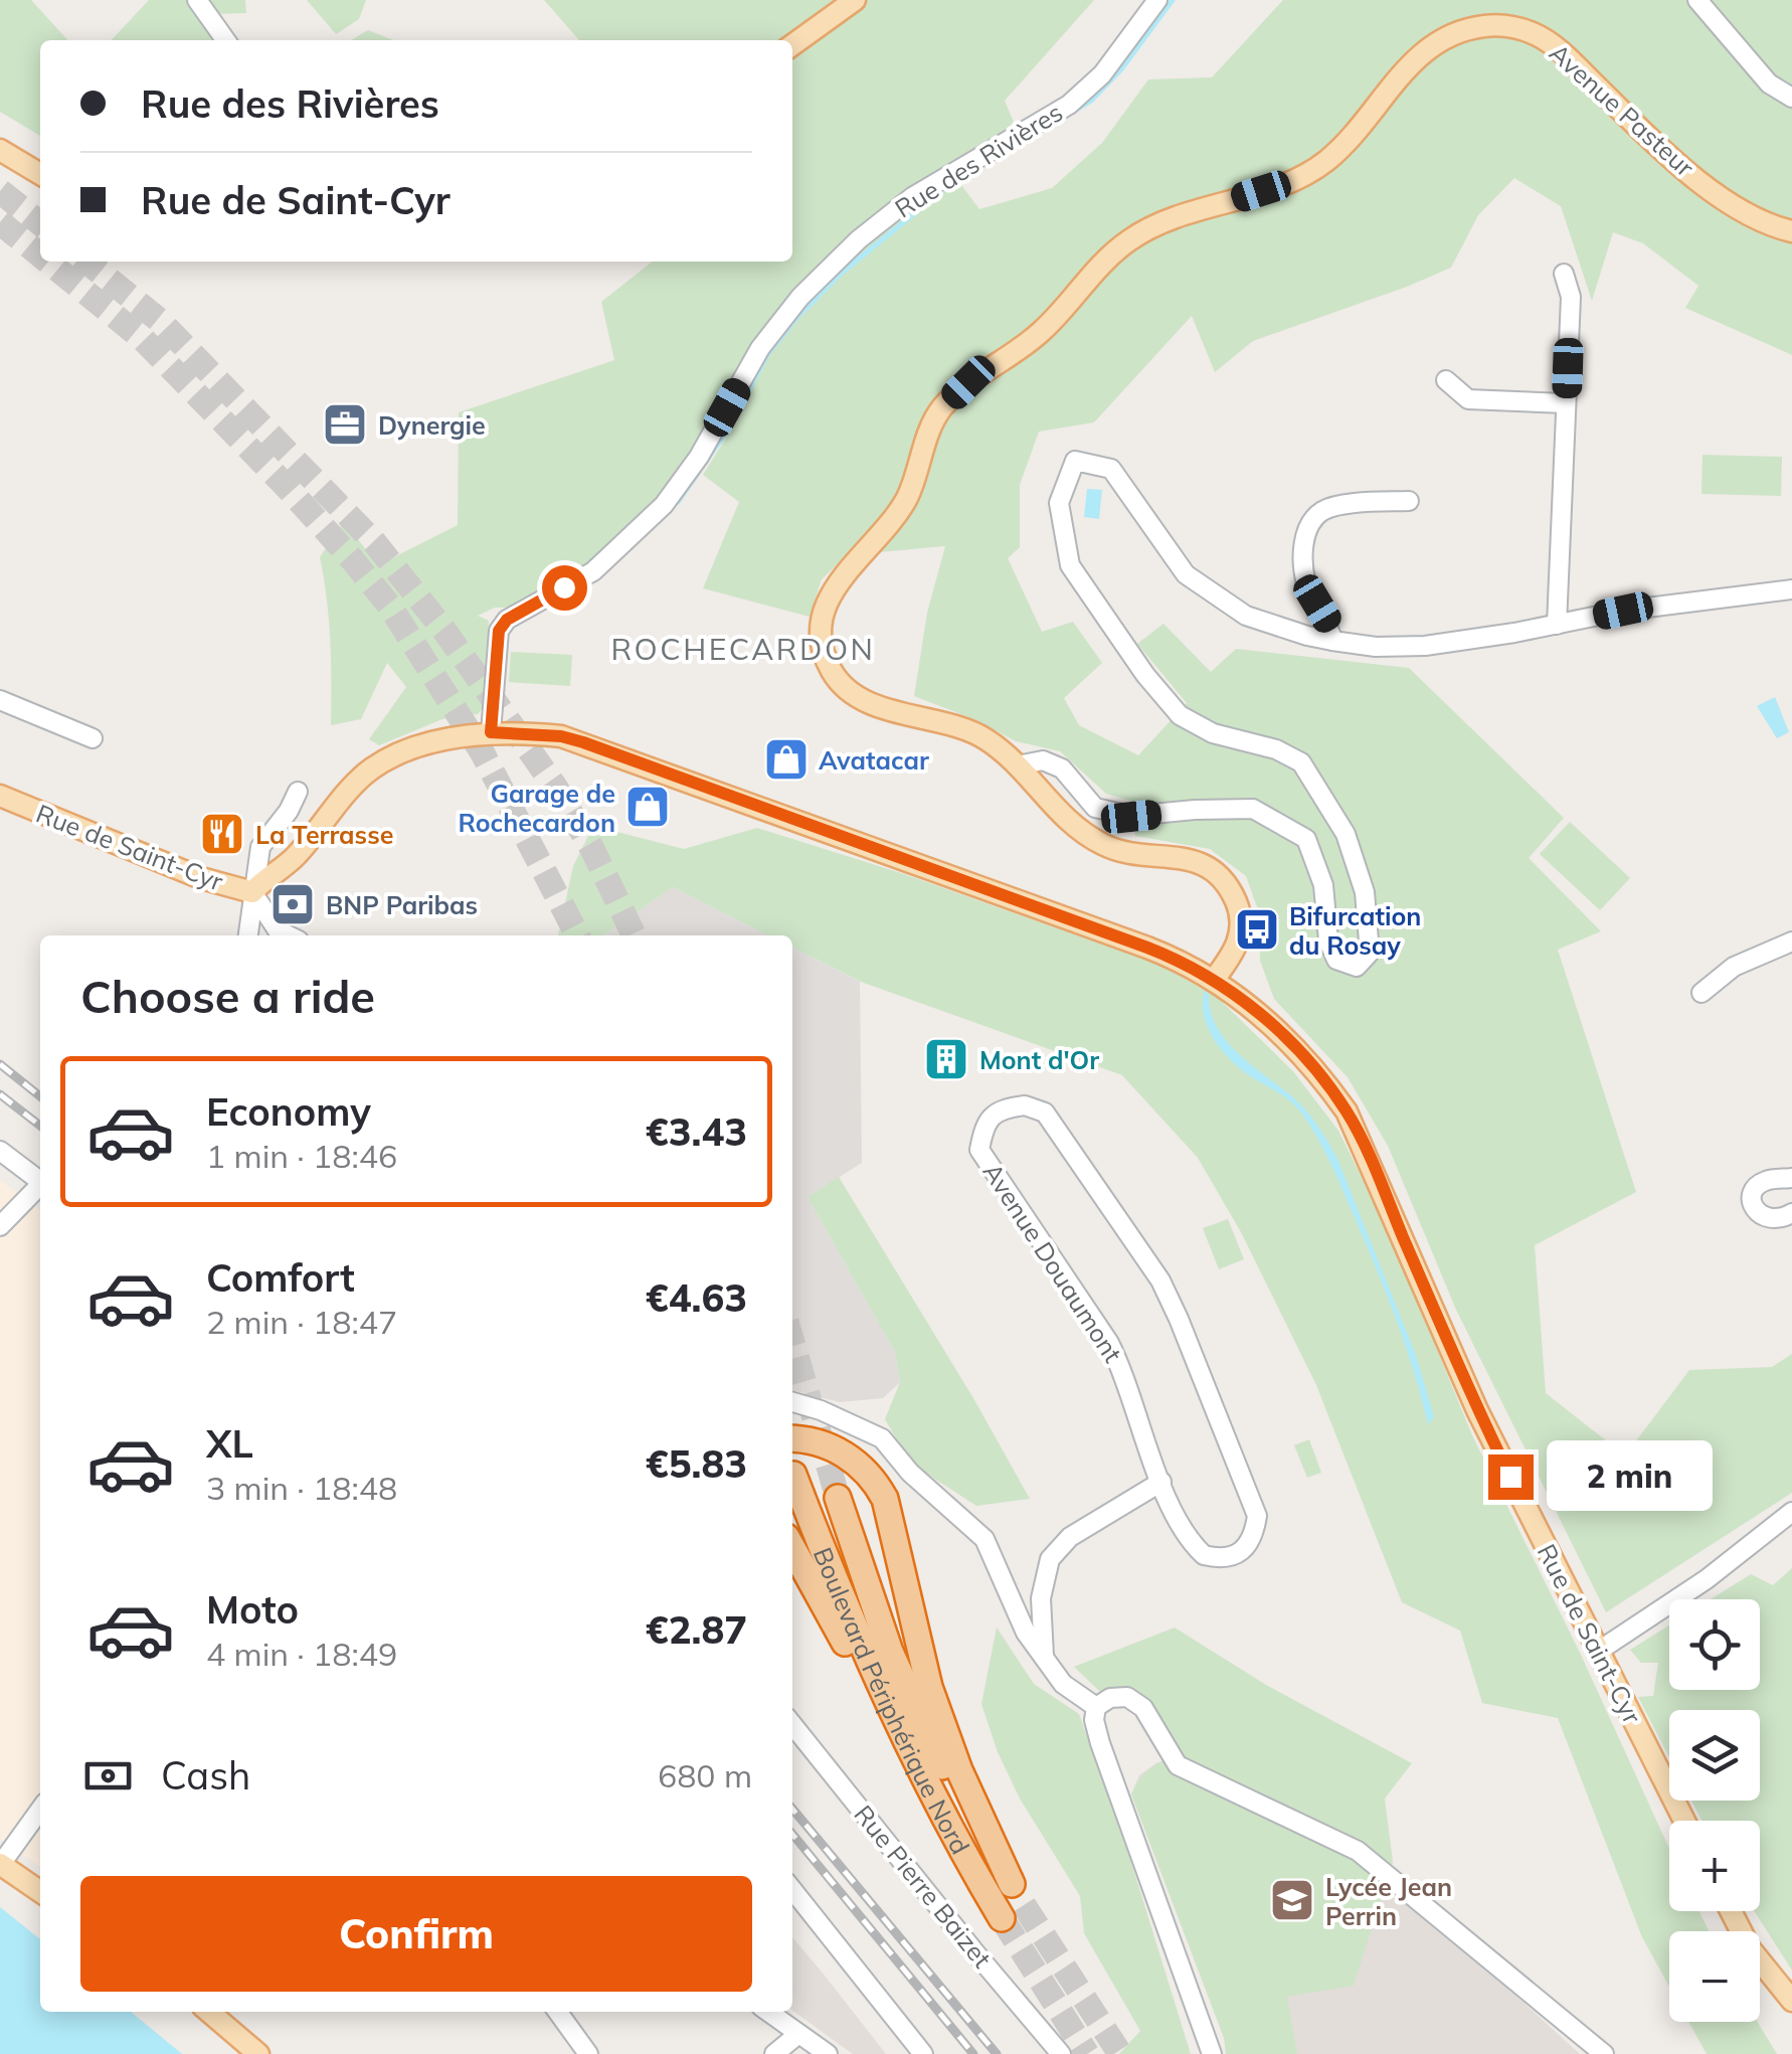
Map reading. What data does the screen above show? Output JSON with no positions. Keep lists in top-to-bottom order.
{
  "streets": {
    "highway": ["Boulevard Périphérique Nord"],
    "main road": ["Avenue Pasteur", "Rue de Saint-Cyr"],
    "street": ["Rue des Rivières", "Avenue Douaumont", "Rue Pierre Baizet"]
  },
  "crossings": [
    ["Avenue Pasteur", "Rue de Saint-Cyr"],
    ["Rue des Rivières", "Rue de Saint-Cyr"]
  ],
  "districts": ["ROCHECARDON"],
  "places": {
    "office": ["Dynergie"],
    "shop": ["Avatacar", "Garage de Rochecardon"],
    "restaurant": ["La Terrasse"],
    "bank": ["BNP Paribas"],
    "bus stop": ["Bifurcation du Rosay"],
    "building": ["Mont d'Or"],
    "school or university": ["Lycée Jean Perrin"]
  },
  "page": {
    "banner": ["Rue des Rivières", "Rue de Saint-Cyr"],
    "heading": "Choose a ride",
    "list": [
      {
        "name": "Economy",
        "note": "1 min · 18:46",
        "value": "€3.43"
      },
      {
        "name": "Comfort",
        "note": "2 min · 18:47",
        "value": "€4.63"
      },
      {
        "name": "XL",
        "note": "3 min · 18:48",
        "value": "€5.83"
      },
      {
        "name": "Moto",
        "note": "4 min · 18:49",
        "value": "€2.87"
      }
    ],
    "bubble": "2 min",
    "map_buttons": ["+", "−"],
    "pay": ["Cash", "680 m"],
    "buttons": "Confirm"
  }
}
